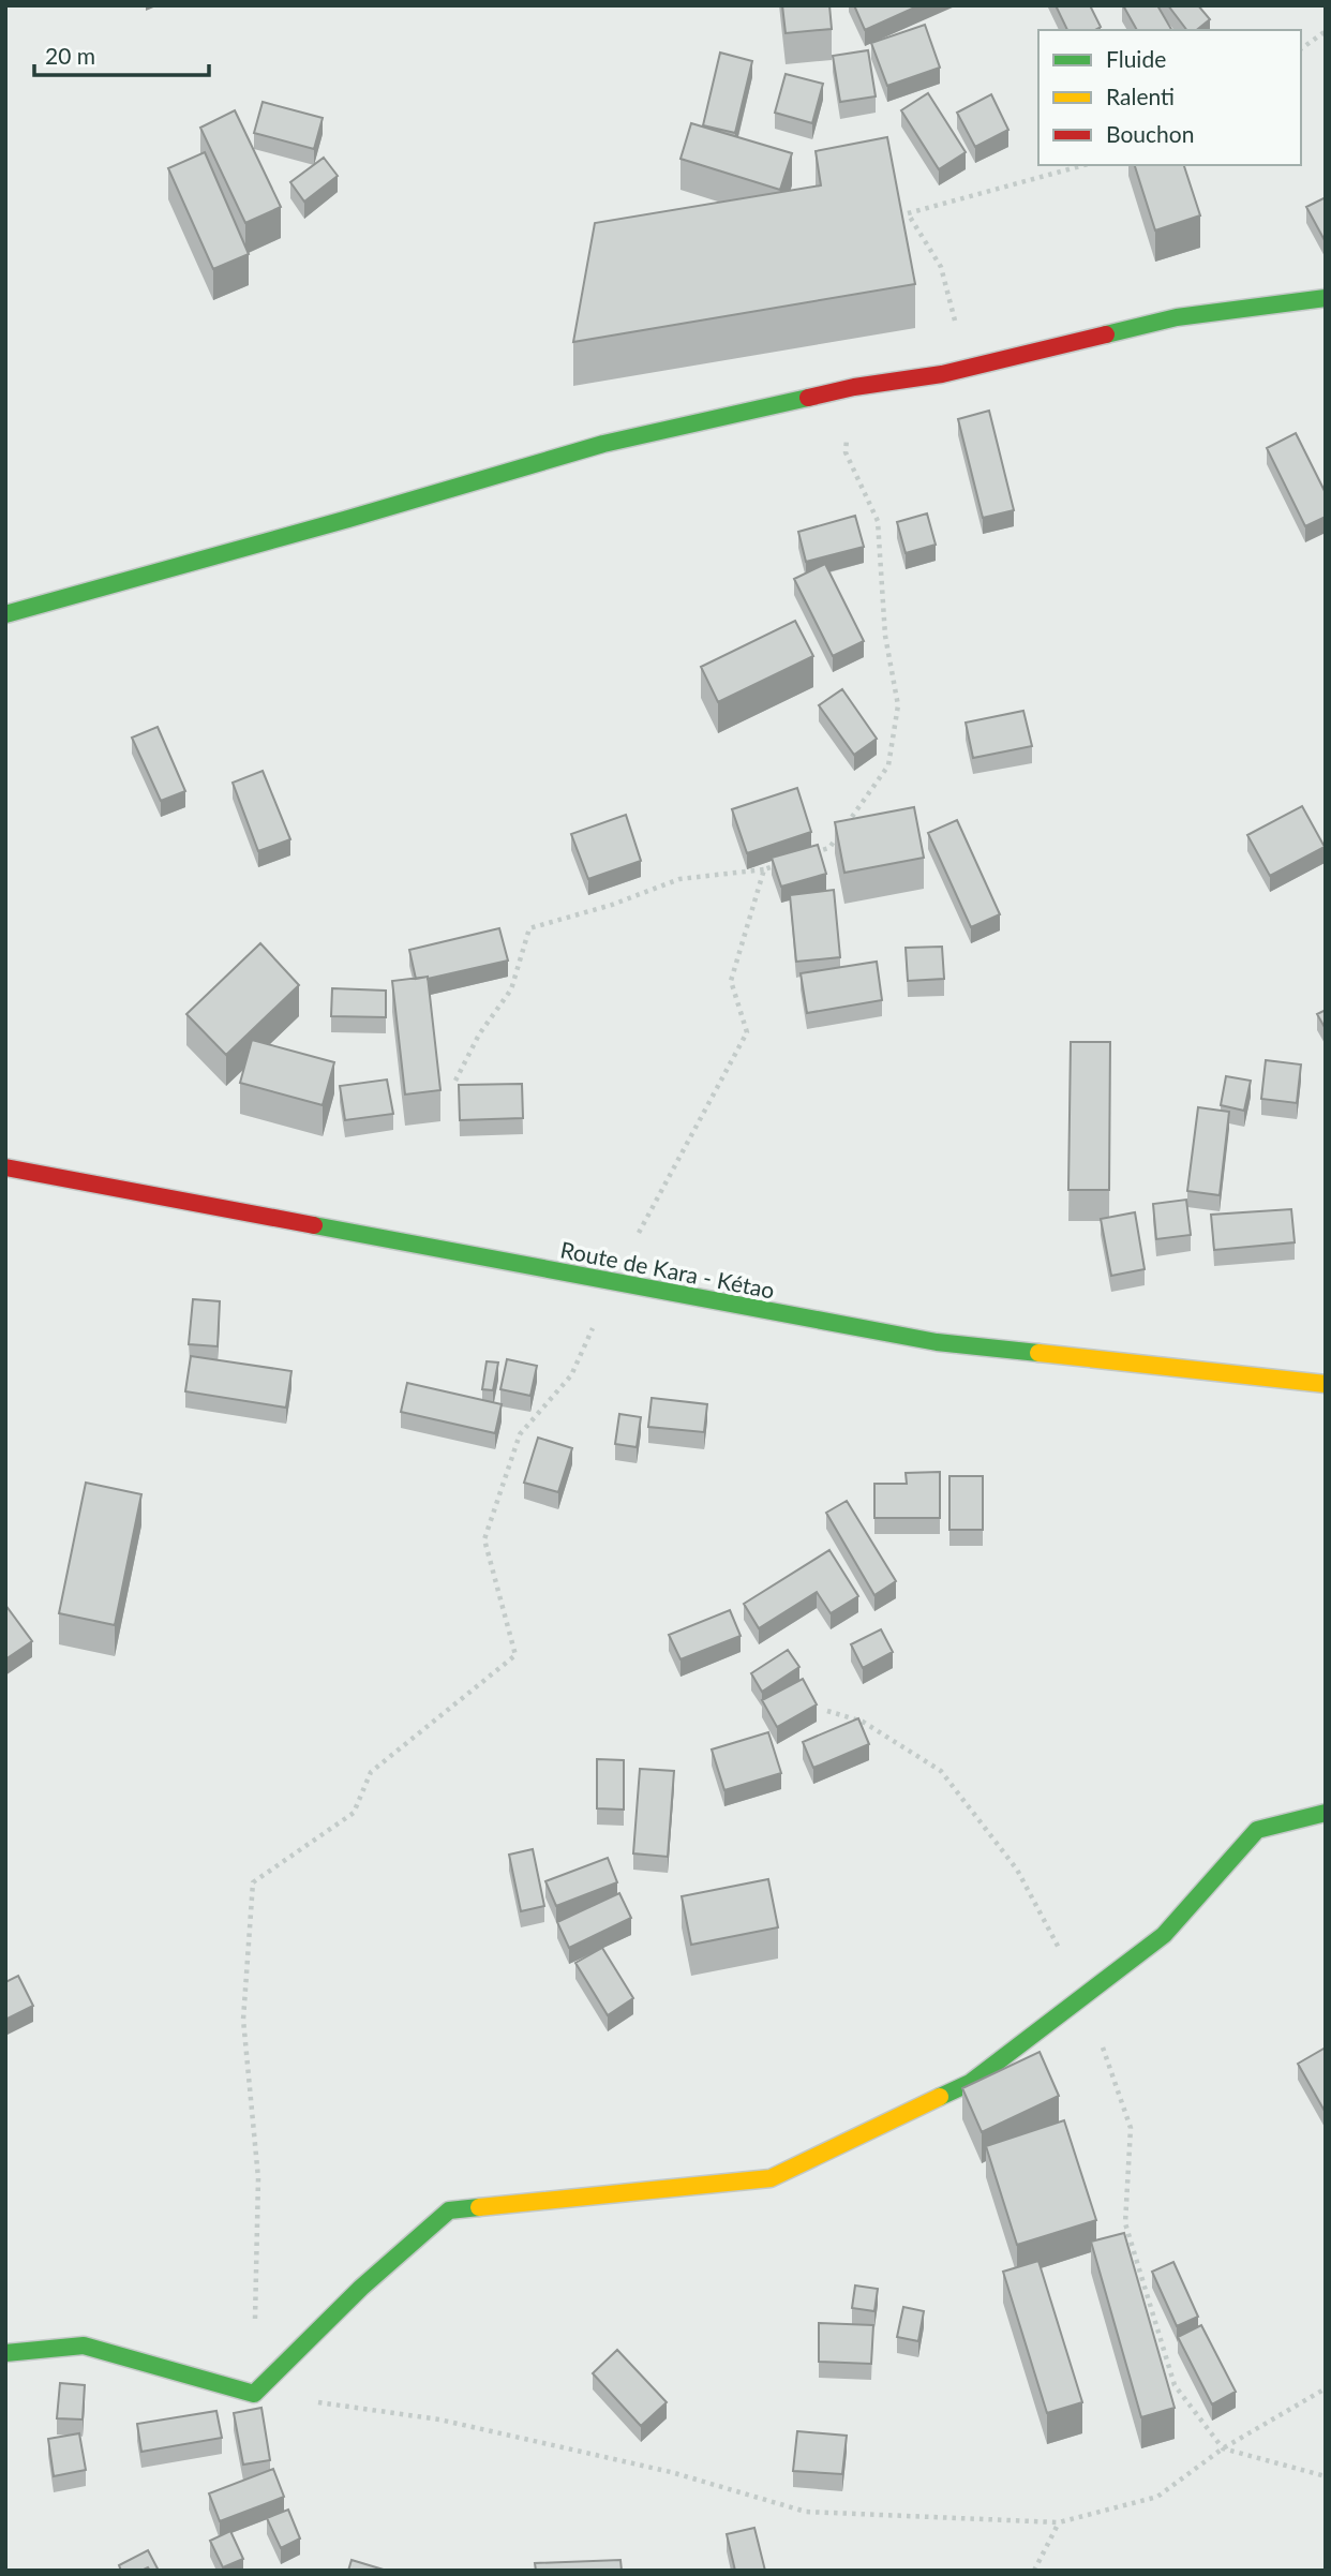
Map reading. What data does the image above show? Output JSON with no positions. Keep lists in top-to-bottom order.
{
  "streets": {
    "street": ["Route de Kara - Kétao"]
  },
  "legend": ["Fluide", "Ralenti", "Bouchon"],
  "scale_bar": "20 m"
}
